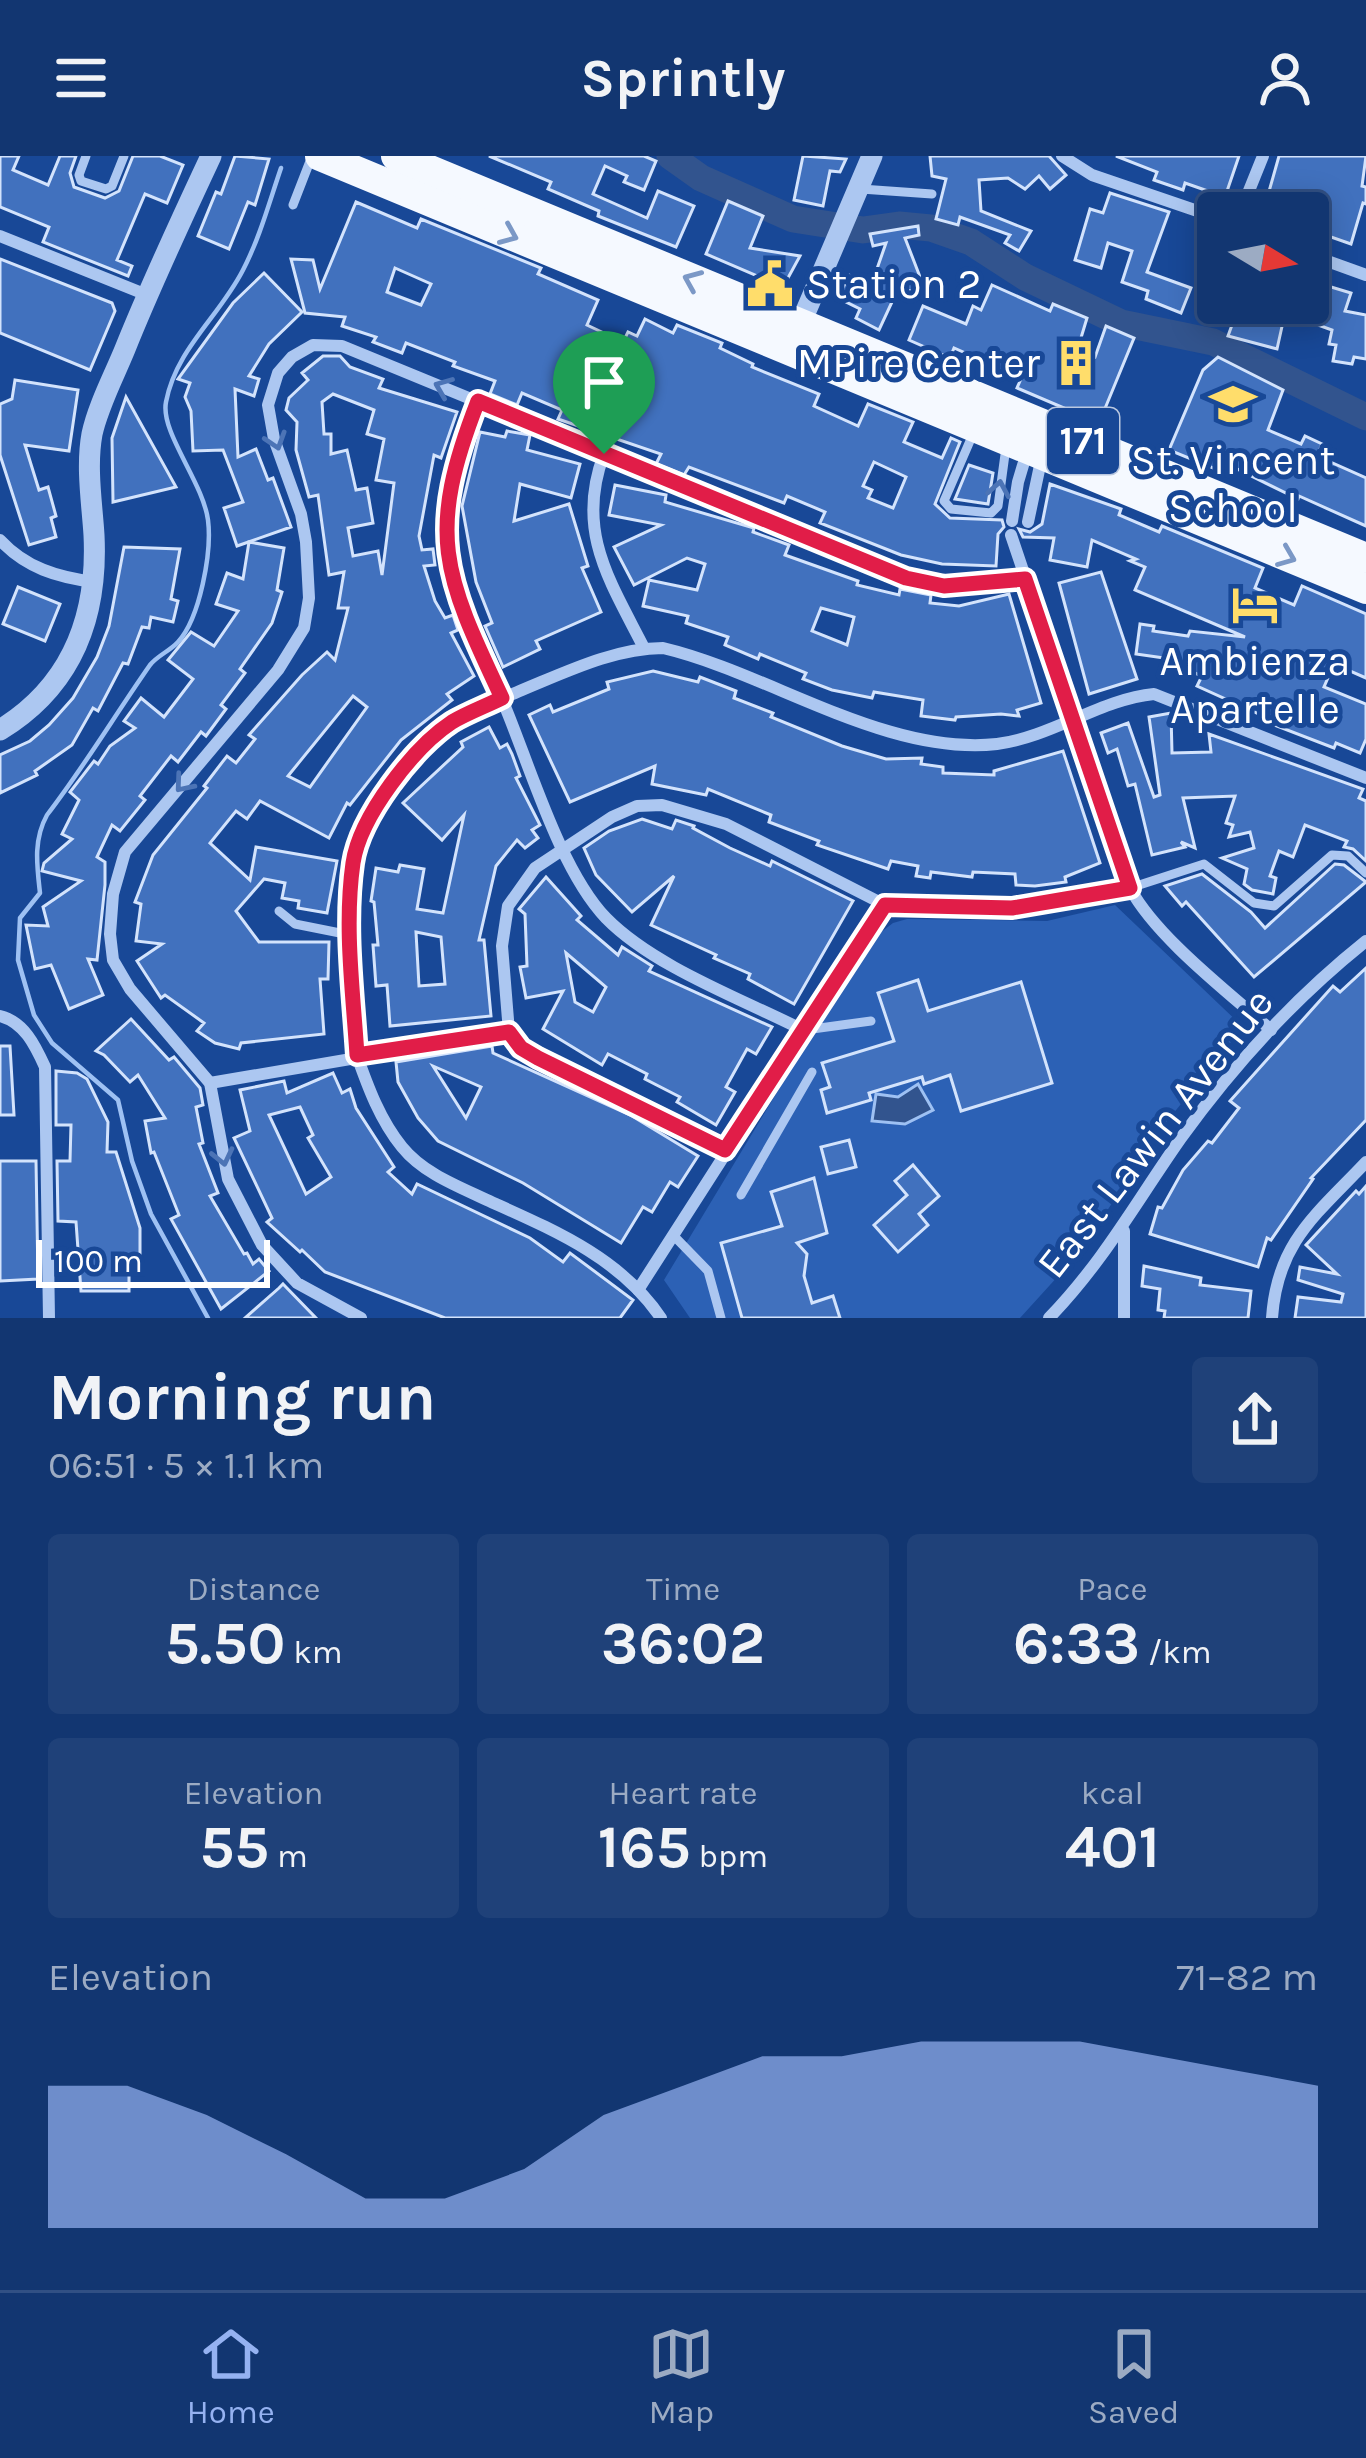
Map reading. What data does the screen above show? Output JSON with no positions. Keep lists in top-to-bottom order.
{
  "streets": {
    "main road": ["171"],
    "street": ["East Lawin Avenue"]
  },
  "places": {
    "public building": ["Station 2"],
    "building": ["MPire Center"],
    "school or university": ["St. Vincent School"],
    "hotel": ["Ambienza Apartelle"]
  },
  "scale_bar": "100 m",
  "north": "right",
  "page": {
    "header": "Sprintly",
    "scale": "100 m",
    "heading": ["Morning run", "06:51 · 5 × 1.1 km"],
    "stats": [
      ["Distance", "5.50 km"],
      ["Time", "36:02"],
      ["Pace", "6:33 /km"],
      ["Elevation", "55 m"],
      ["Heart rate", "165 bpm"],
      ["kcal", "401"]
    ],
    "chart": ["Elevation", "71–82 m"],
    "tabs": ["Home", "Map", "Saved"]
  }
}
